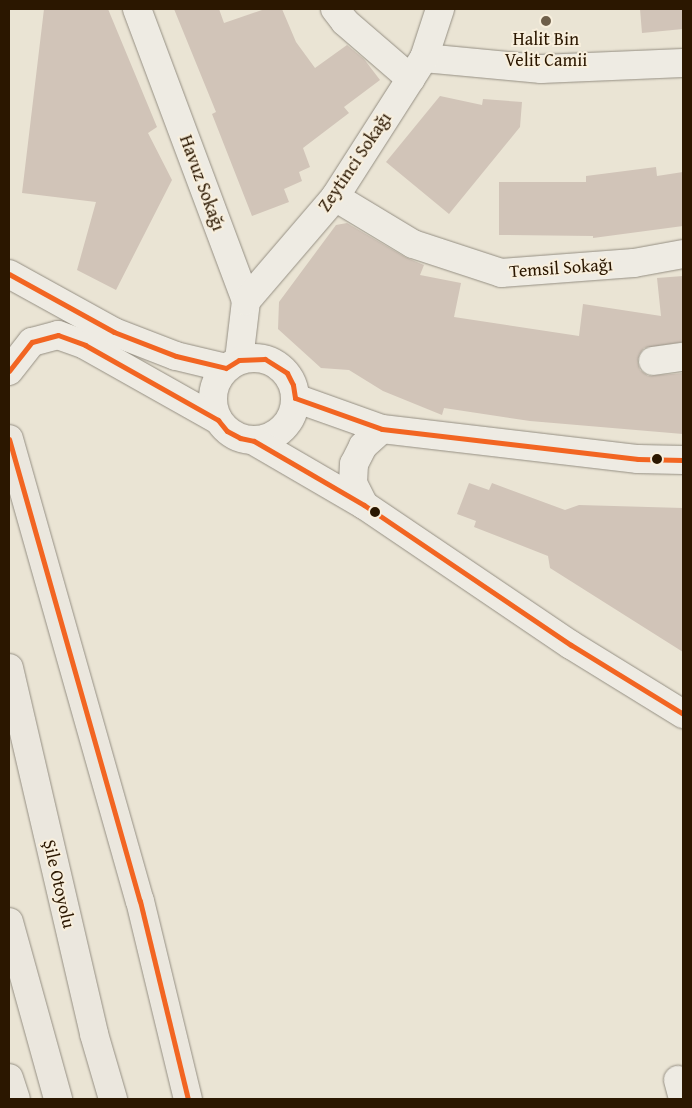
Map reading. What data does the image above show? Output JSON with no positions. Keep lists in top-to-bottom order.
{
  "streets": {
    "highway": ["Şile Otoyolu"],
    "street": ["Zeytinci Sokağı", "Havuz Sokağı", "Temsil Sokağı"]
  },
  "crossings": [
    ["Zeytinci Sokağı", "Havuz Sokağı"],
    ["Zeytinci Sokağı", "Temsil Sokağı"]
  ],
  "places": ["Halit Bin Velit Camii"]
}
